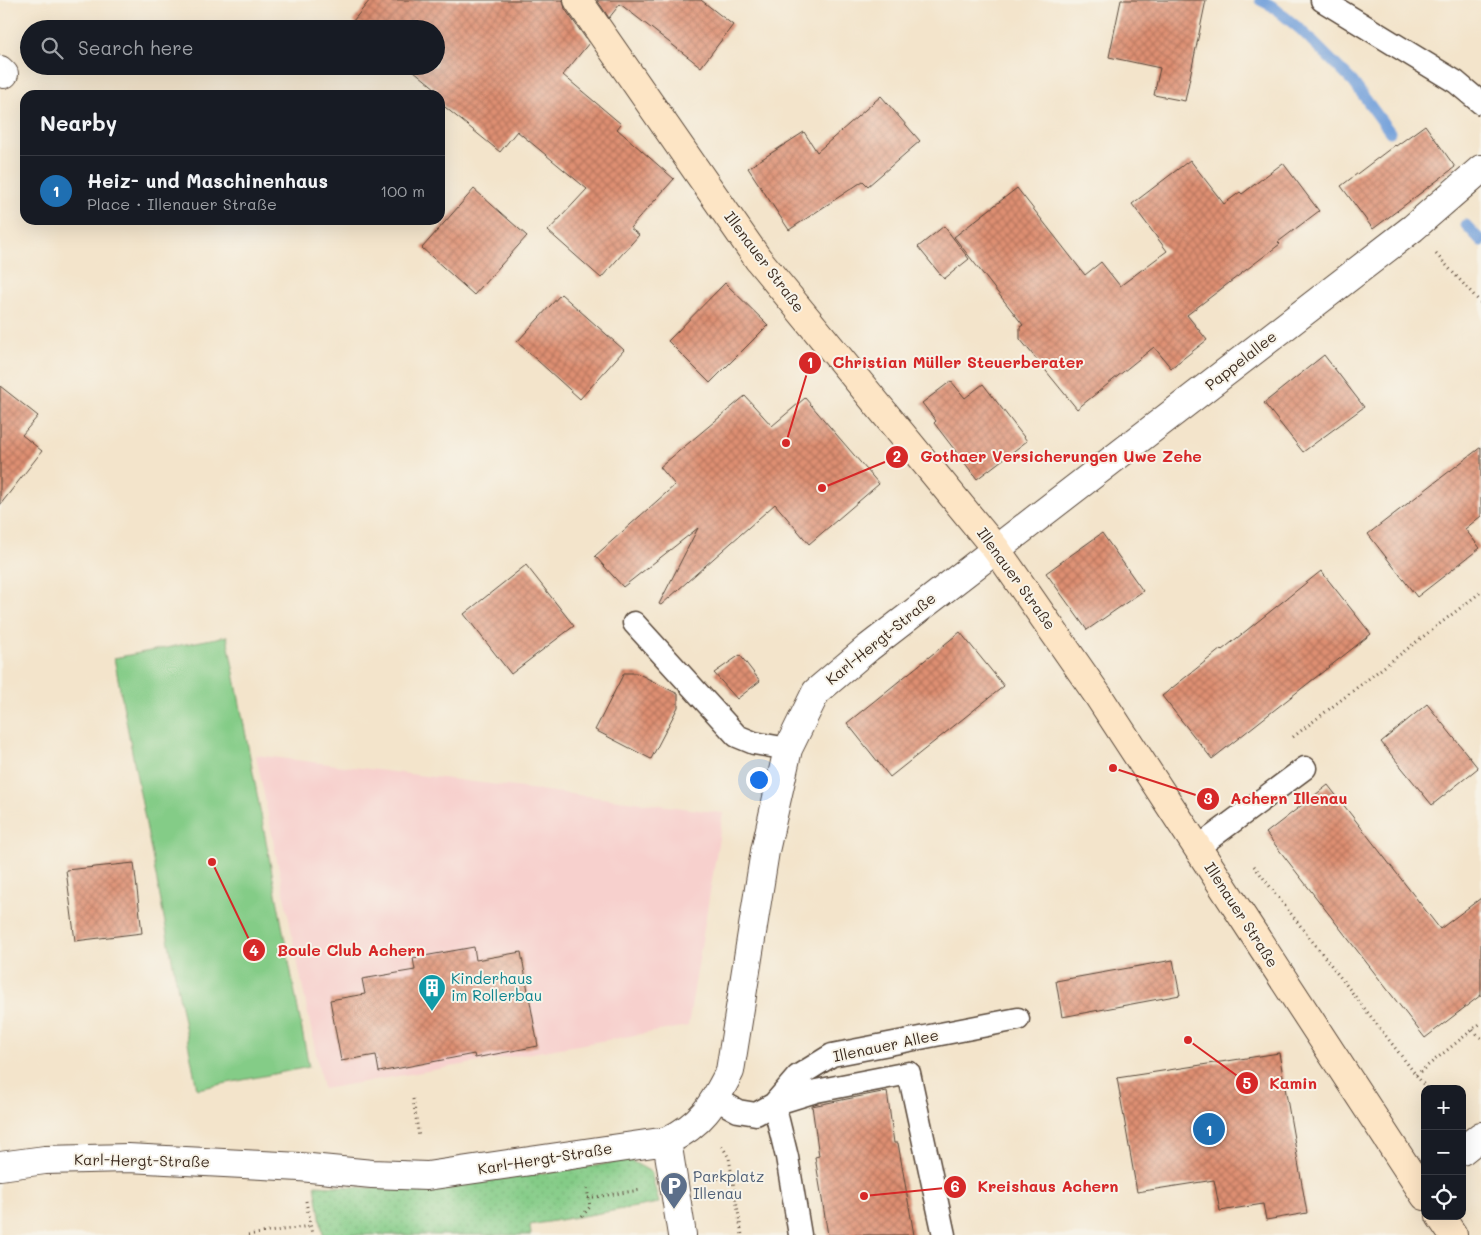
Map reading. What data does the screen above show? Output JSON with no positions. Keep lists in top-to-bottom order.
{
  "streets": {
    "main road": ["Illenauer Straße"],
    "street": ["Pappelallee", "Karl-Hergt-Straße"],
    "lane": ["Illenauer Allee"]
  },
  "crossings": [
    ["Illenauer Straße", "Pappelallee"],
    ["Illenauer Straße", "Karl-Hergt-Straße"],
    ["Pappelallee", "Karl-Hergt-Straße"],
    ["Karl-Hergt-Straße", "Illenauer Allee"]
  ],
  "places": {
    "other": [
      "Christian Müller Steuerberater",
      "Gothaer Versicherungen Uwe Zehe",
      "Achern Illenau",
      "Boule Club Achern",
      "Kamin",
      "Kreishaus Achern"
    ],
    "building": ["Kinderhaus im Rollerbau"],
    "parking": ["Parkplatz Illenau"]
  },
  "page": {
    "search": "Search here",
    "heading": "Nearby",
    "list": [
      {
        "mark": "1",
        "name": "Heiz- und Maschinenhaus",
        "note": "Place · Illenauer Straße",
        "value": "100 m"
      }
    ],
    "map_buttons": ["+", "−"],
    "pins": "1"
  }
}
